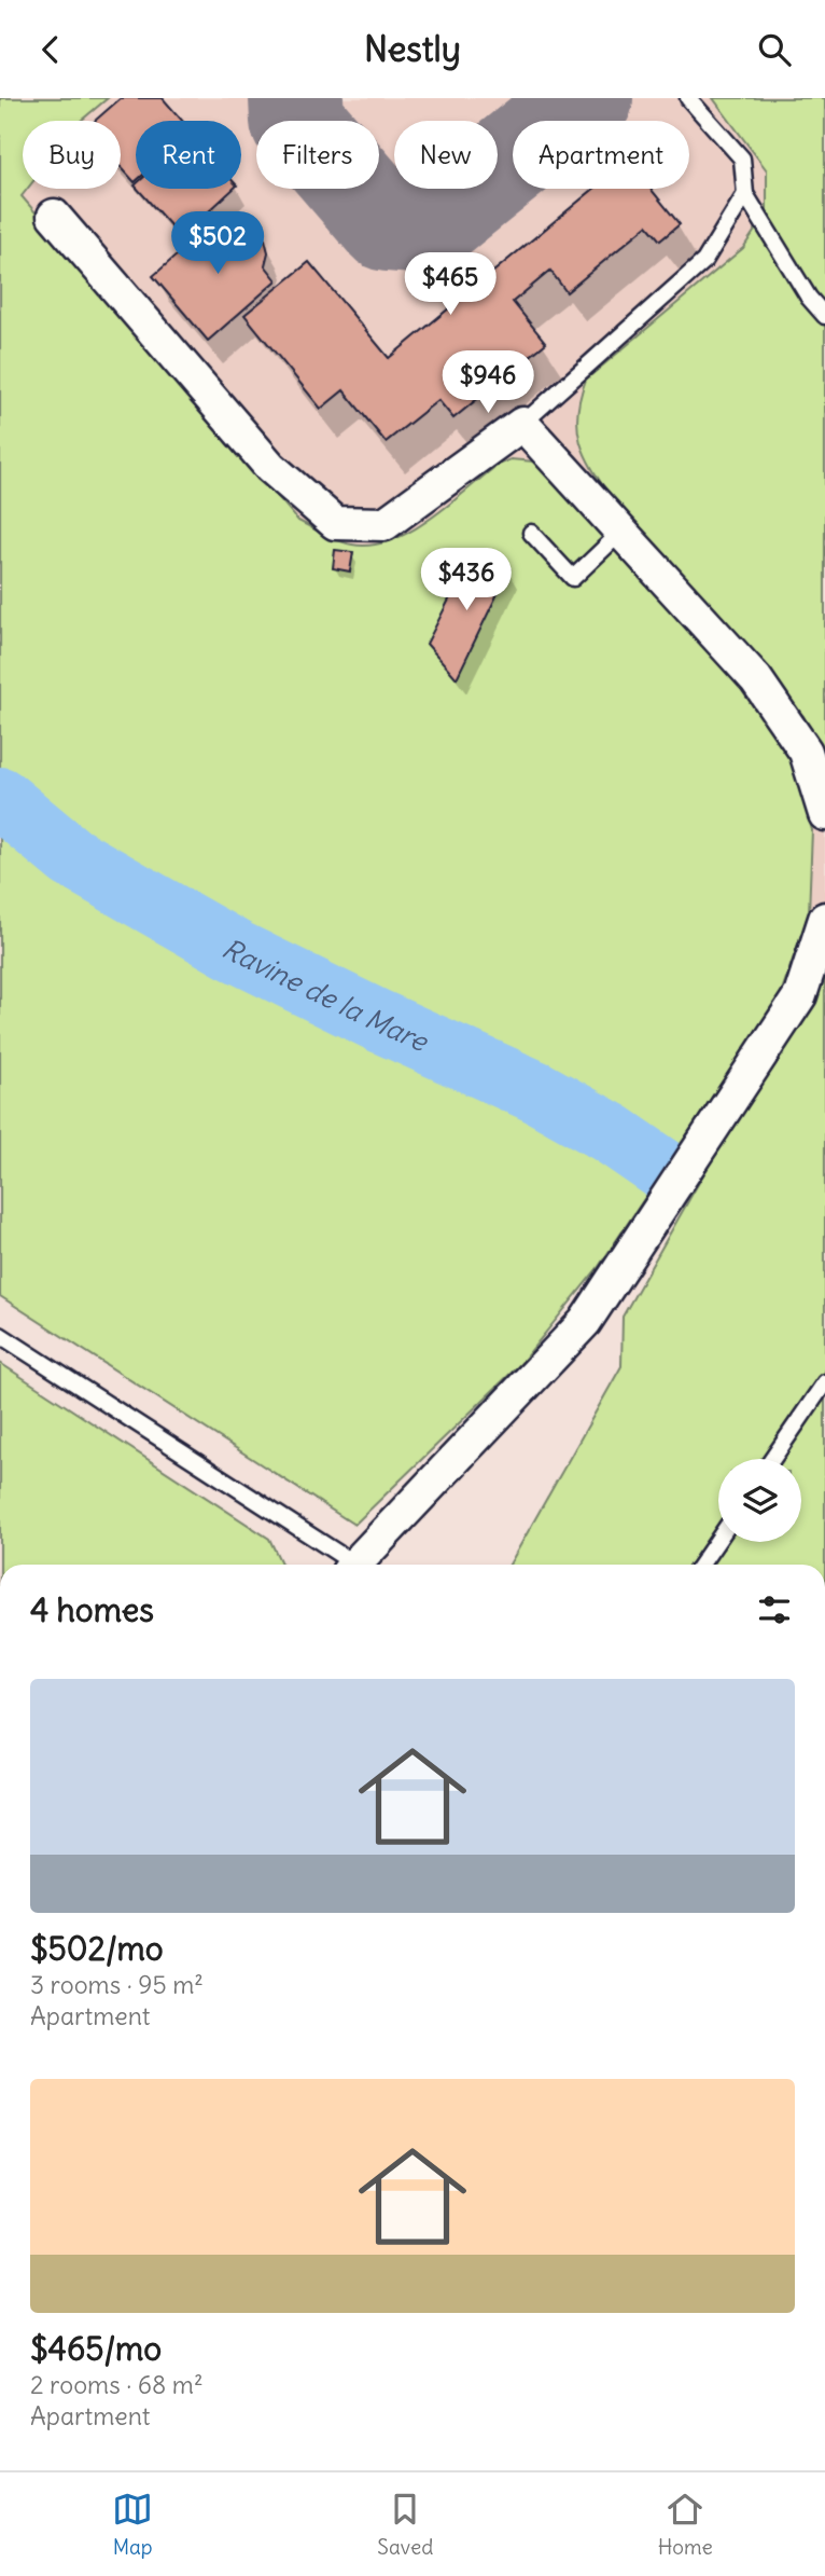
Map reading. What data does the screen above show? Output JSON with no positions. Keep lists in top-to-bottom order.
{
  "water": ["Ravine de la Mare"],
  "page": {
    "header": "Nestly",
    "chip": [
      "Buy",
      "Rent",
      "Filters",
      "New",
      "Apartment"
    ],
    "price": [
      "$502",
      "$465",
      "$946",
      "$436"
    ],
    "heading": "4 homes",
    "list": [
      {
        "name": "$502/mo",
        "note": "3 rooms · 95 m² · Apartment"
      },
      {
        "name": "$465/mo",
        "note": "2 rooms · 68 m² · Apartment"
      }
    ],
    "tabs": ["Map", "Saved", "Home"]
  }
}
